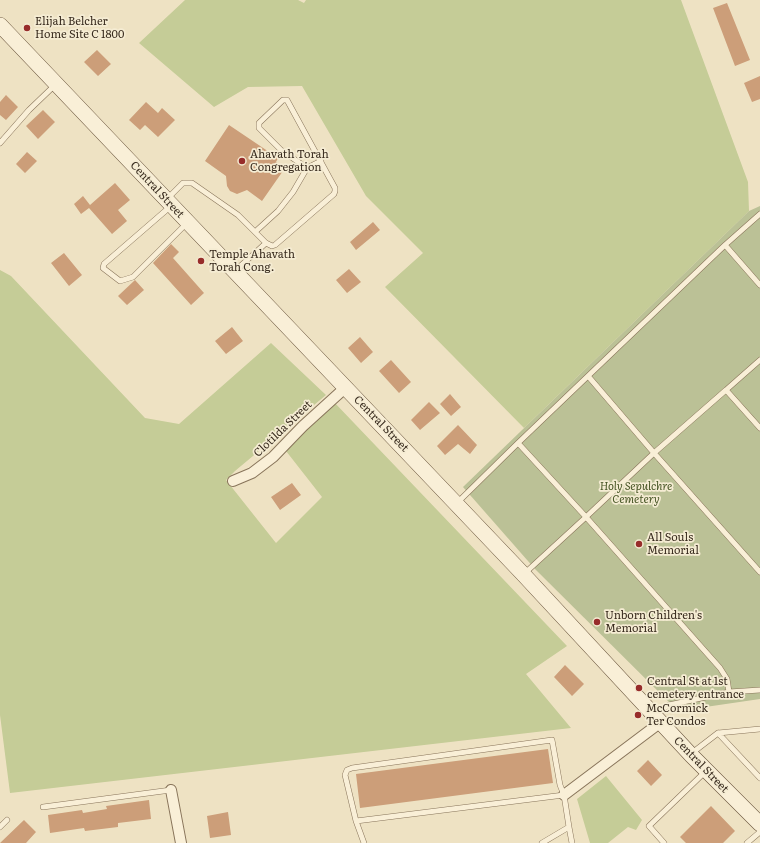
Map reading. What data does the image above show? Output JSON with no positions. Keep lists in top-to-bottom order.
{
  "streets": {
    "main road": ["Central Street"],
    "street": ["Clotilda Street"]
  },
  "crossings": [
    ["Central Street", "Clotilda Street"]
  ],
  "parks": ["Holy Sepulchre Cemetery"],
  "places": [
    "Elijah Belcher Home Site C 1800",
    "Ahavath Torah Congregation",
    "Temple Ahavath Torah Cong.",
    "All Souls Memorial",
    "Unborn Children's Memorial",
    "Central St at 1st cemetery entrance",
    "McCormick Ter Condos"
  ]
}
